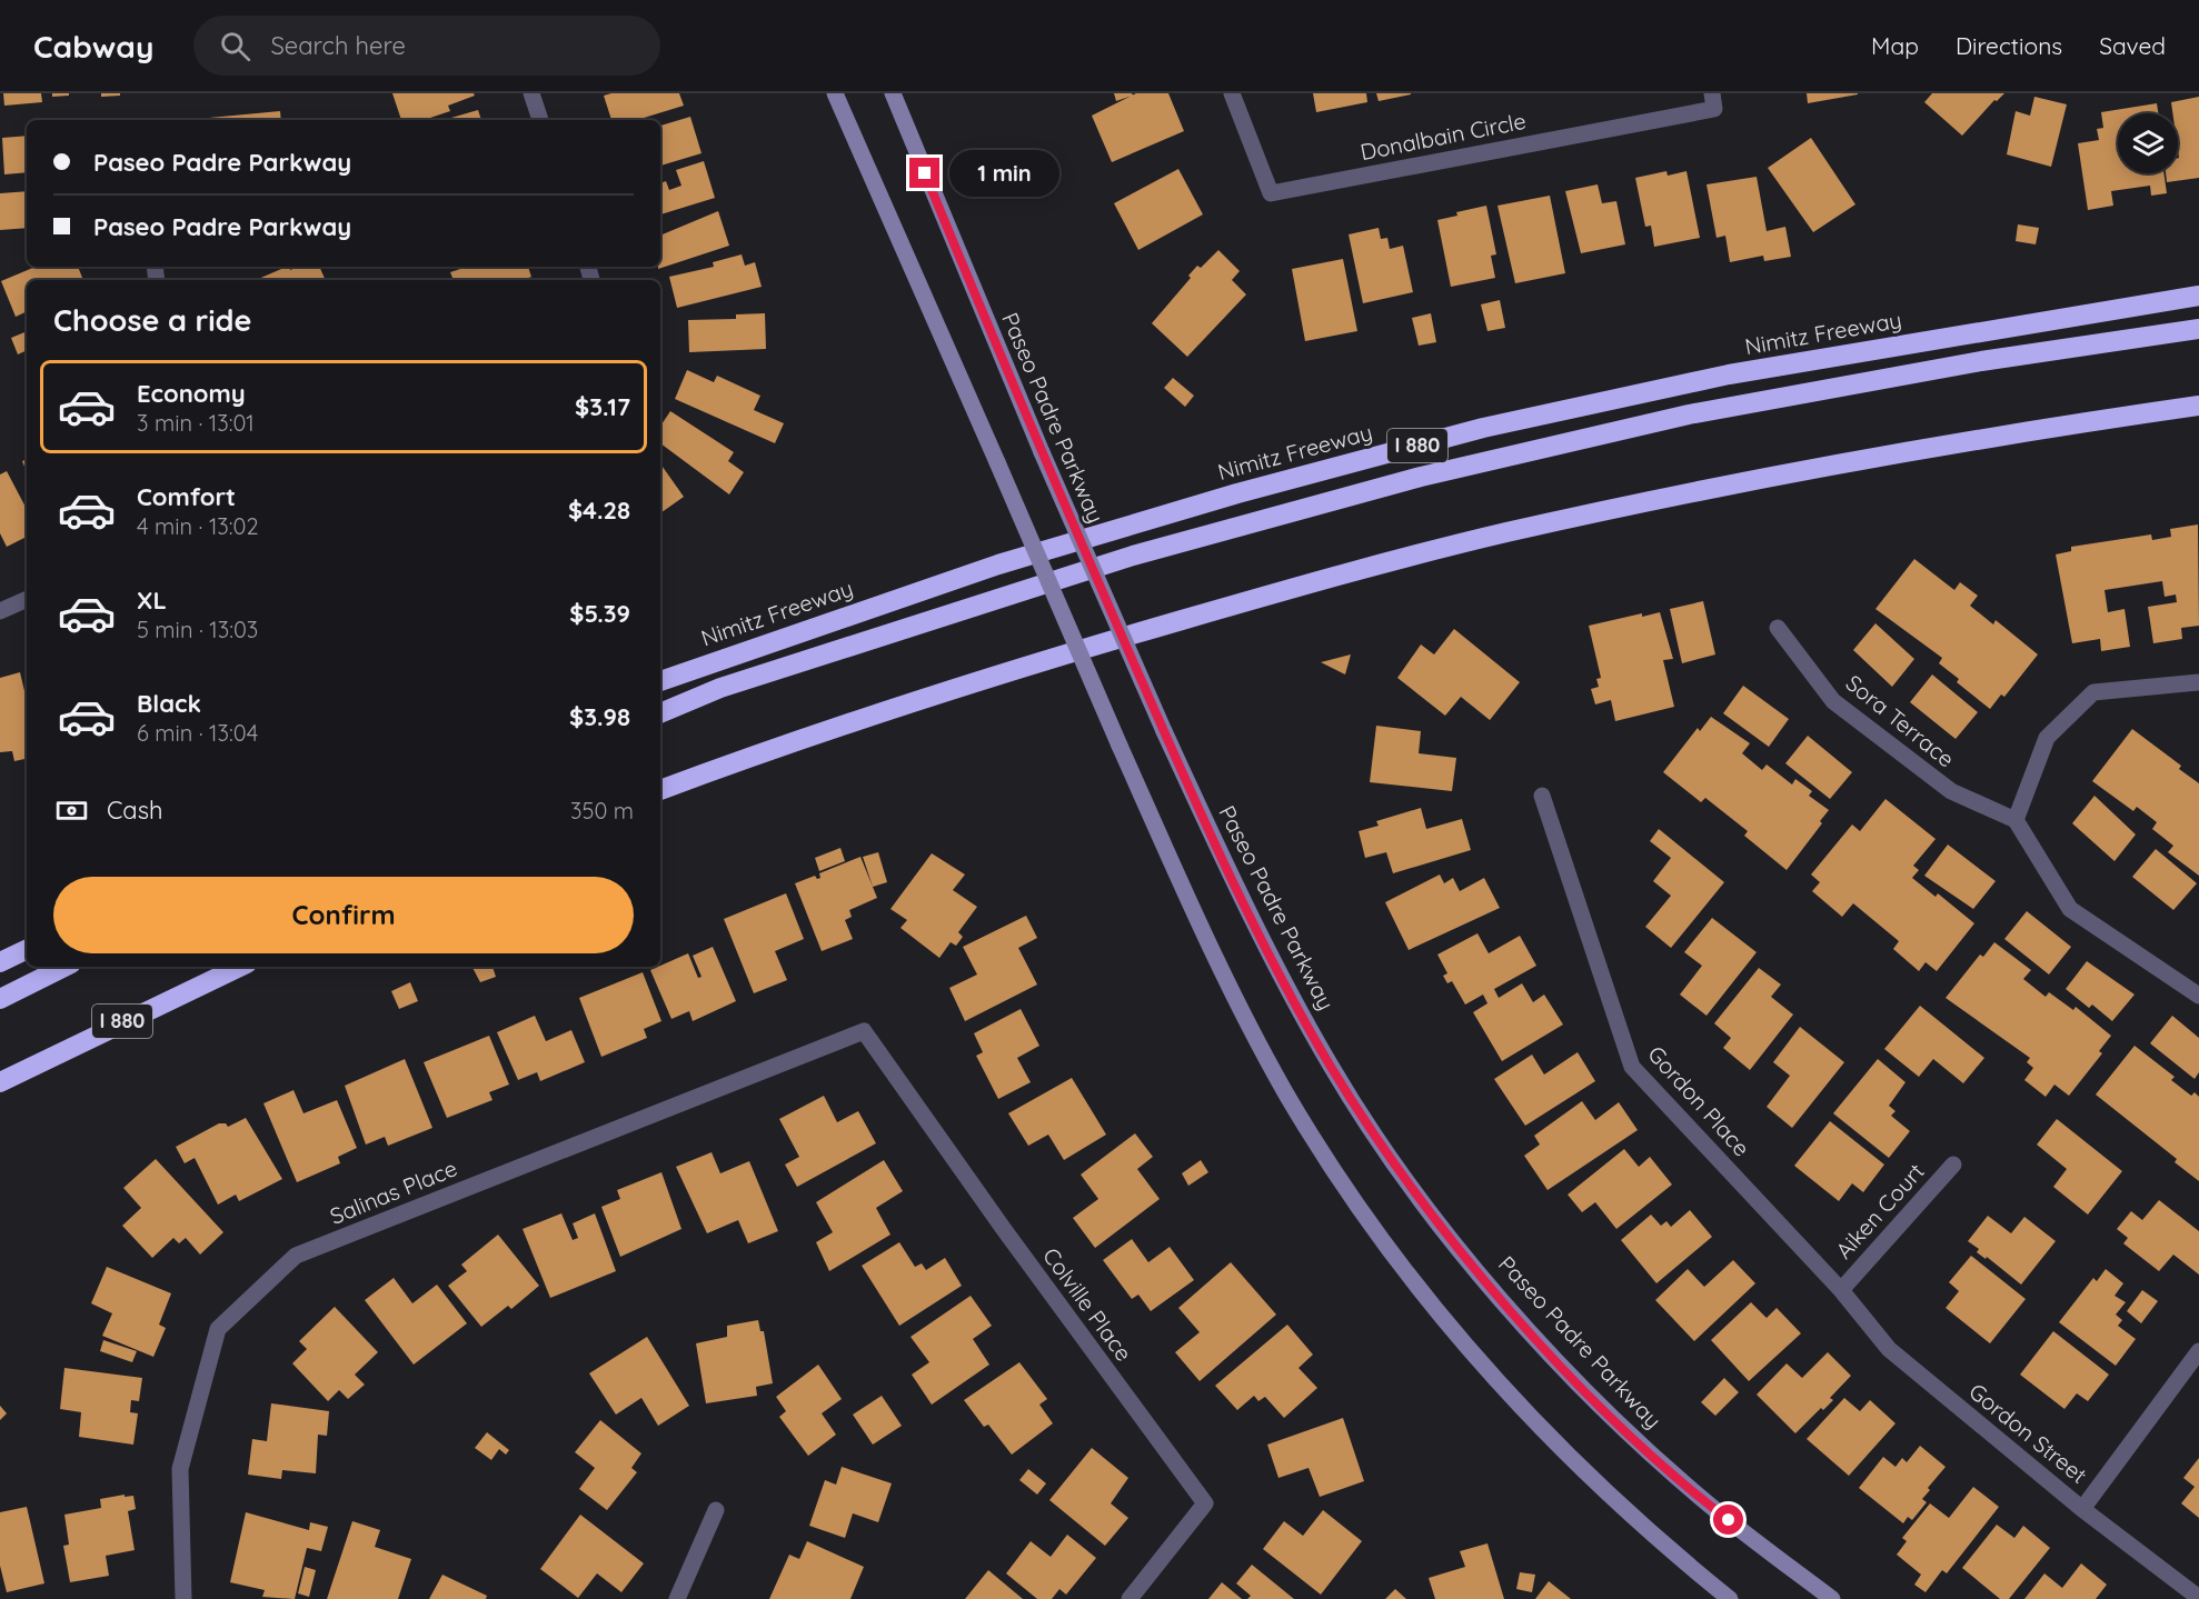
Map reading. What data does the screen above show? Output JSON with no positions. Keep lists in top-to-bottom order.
{
  "streets": {
    "highway": ["Nimitz Freeway", "I 880"],
    "main road": ["Paseo Padre Parkway"],
    "street": [
      "Donalbain Circle",
      "Sora Terrace",
      "Gordon Place",
      "Salinas Place",
      "Aiken Court",
      "Colville Place",
      "Gordon Street"
    ]
  },
  "crossings": [
    ["Gordon Place", "Aiken Court"],
    ["Gordon Place", "Gordon Street"],
    ["Salinas Place", "Colville Place"],
    ["Aiken Court", "Gordon Street"]
  ],
  "page": {
    "header": "Cabway",
    "search": "Search here",
    "nav": ["Map", "Directions", "Saved"],
    "banner": ["Paseo Padre Parkway", "Paseo Padre Parkway"],
    "bubble": "1 min",
    "heading": "Choose a ride",
    "list": [
      {
        "name": "Economy",
        "note": "3 min · 13:01",
        "value": "$3.17"
      },
      {
        "name": "Comfort",
        "note": "4 min · 13:02",
        "value": "$4.28"
      },
      {
        "name": "XL",
        "note": "5 min · 13:03",
        "value": "$5.39"
      },
      {
        "name": "Black",
        "note": "6 min · 13:04",
        "value": "$3.98"
      }
    ],
    "pay": ["Cash", "350 m"],
    "buttons": "Confirm"
  }
}
